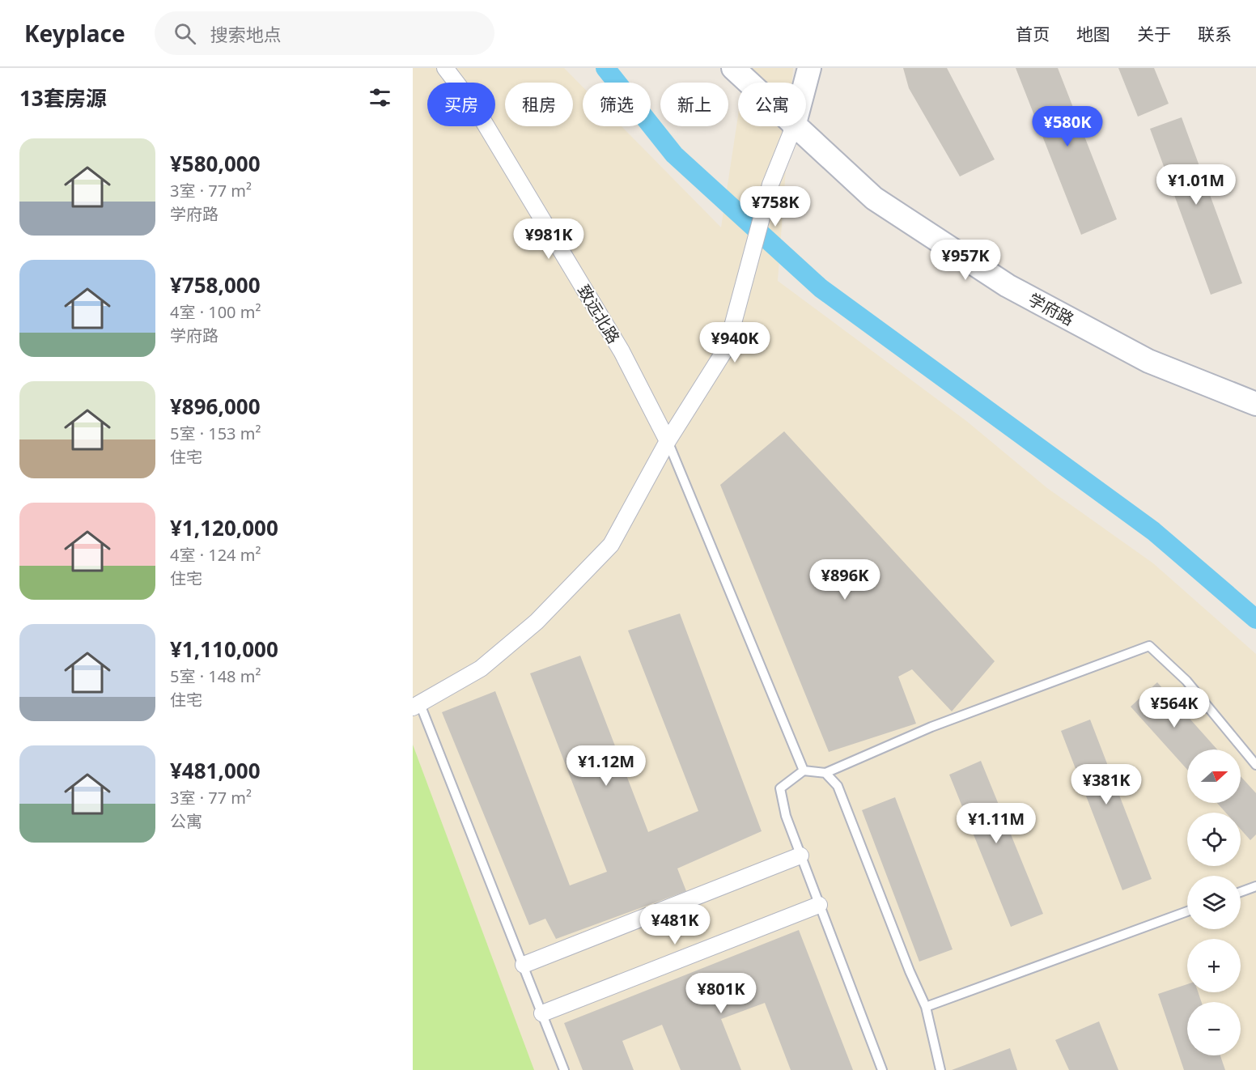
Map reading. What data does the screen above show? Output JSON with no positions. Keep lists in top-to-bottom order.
{
  "streets": {
    "street": ["学府路", "致远北路"]
  },
  "north": "right",
  "page": {
    "header": "Keyplace",
    "search": "搜索地点",
    "nav": [
      "首页",
      "地图",
      "关于",
      "联系"
    ],
    "heading": "13套房源",
    "chip": [
      "买房",
      "租房",
      "筛选",
      "新上",
      "公寓"
    ],
    "price": [
      "¥580K",
      "¥1.01M",
      "¥758K",
      "¥981K",
      "¥957K",
      "¥940K",
      "¥896K",
      "¥564K",
      "¥1.12M",
      "¥381K",
      "¥1.11M",
      "¥481K",
      "¥801K"
    ],
    "list": [
      {
        "name": "¥580,000",
        "note": "3室 · 77 m² · 学府路"
      },
      {
        "name": "¥758,000",
        "note": "4室 · 100 m² · 学府路"
      },
      {
        "name": "¥896,000",
        "note": "5室 · 153 m² · 住宅"
      },
      {
        "name": "¥1,120,000",
        "note": "4室 · 124 m² · 住宅"
      },
      {
        "name": "¥1,110,000",
        "note": "5室 · 148 m² · 住宅"
      },
      {
        "name": "¥481,000",
        "note": "3室 · 77 m² · 公寓"
      }
    ],
    "map_buttons": ["+", "−"]
  }
}
